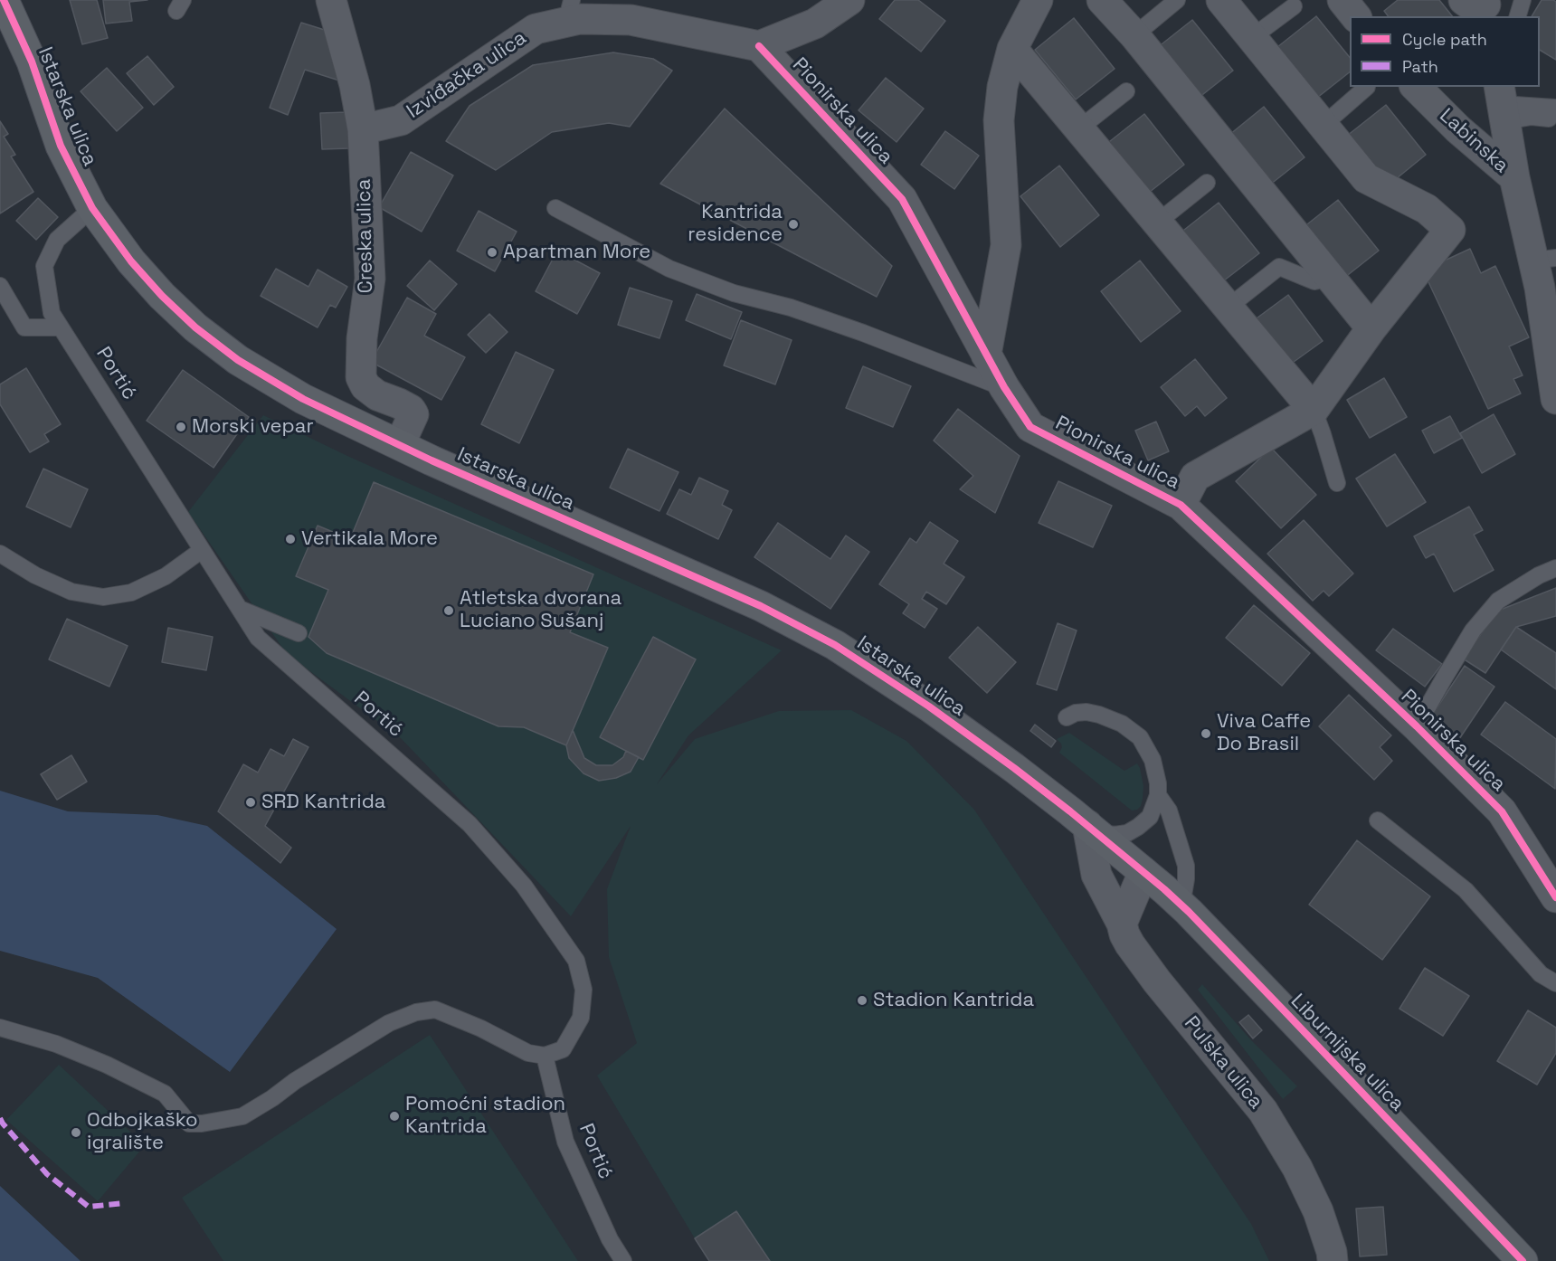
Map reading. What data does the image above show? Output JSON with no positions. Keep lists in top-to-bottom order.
{
  "streets": {
    "main road": ["Istarska ulica", "Liburnijska ulica"],
    "street": [
      "Izviđačka ulica",
      "Pionirska ulica",
      "Labinska",
      "Creska ulica",
      "Pulska ulica"
    ],
    "lane": ["Portić"]
  },
  "crossings": [
    ["Izviđačka ulica", "Pionirska ulica"],
    ["Izviđačka ulica", "Creska ulica"],
    ["Istarska ulica", "Creska ulica"],
    ["Istarska ulica", "Portić"],
    ["Istarska ulica", "Liburnijska ulica"],
    ["Istarska ulica", "Pulska ulica"]
  ],
  "places": [
    "Kantrida residence",
    "Apartman More",
    "Morski vepar",
    "Vertikala More",
    "Atletska dvorana Luciano Sušanj",
    "Viva Caffe Do Brasil",
    "SRD Kantrida",
    "Stadion Kantrida",
    "Pomoćni stadion Kantrida",
    "Odbojkaško igralište"
  ],
  "legend": ["Cycle path", "Path"]
}
